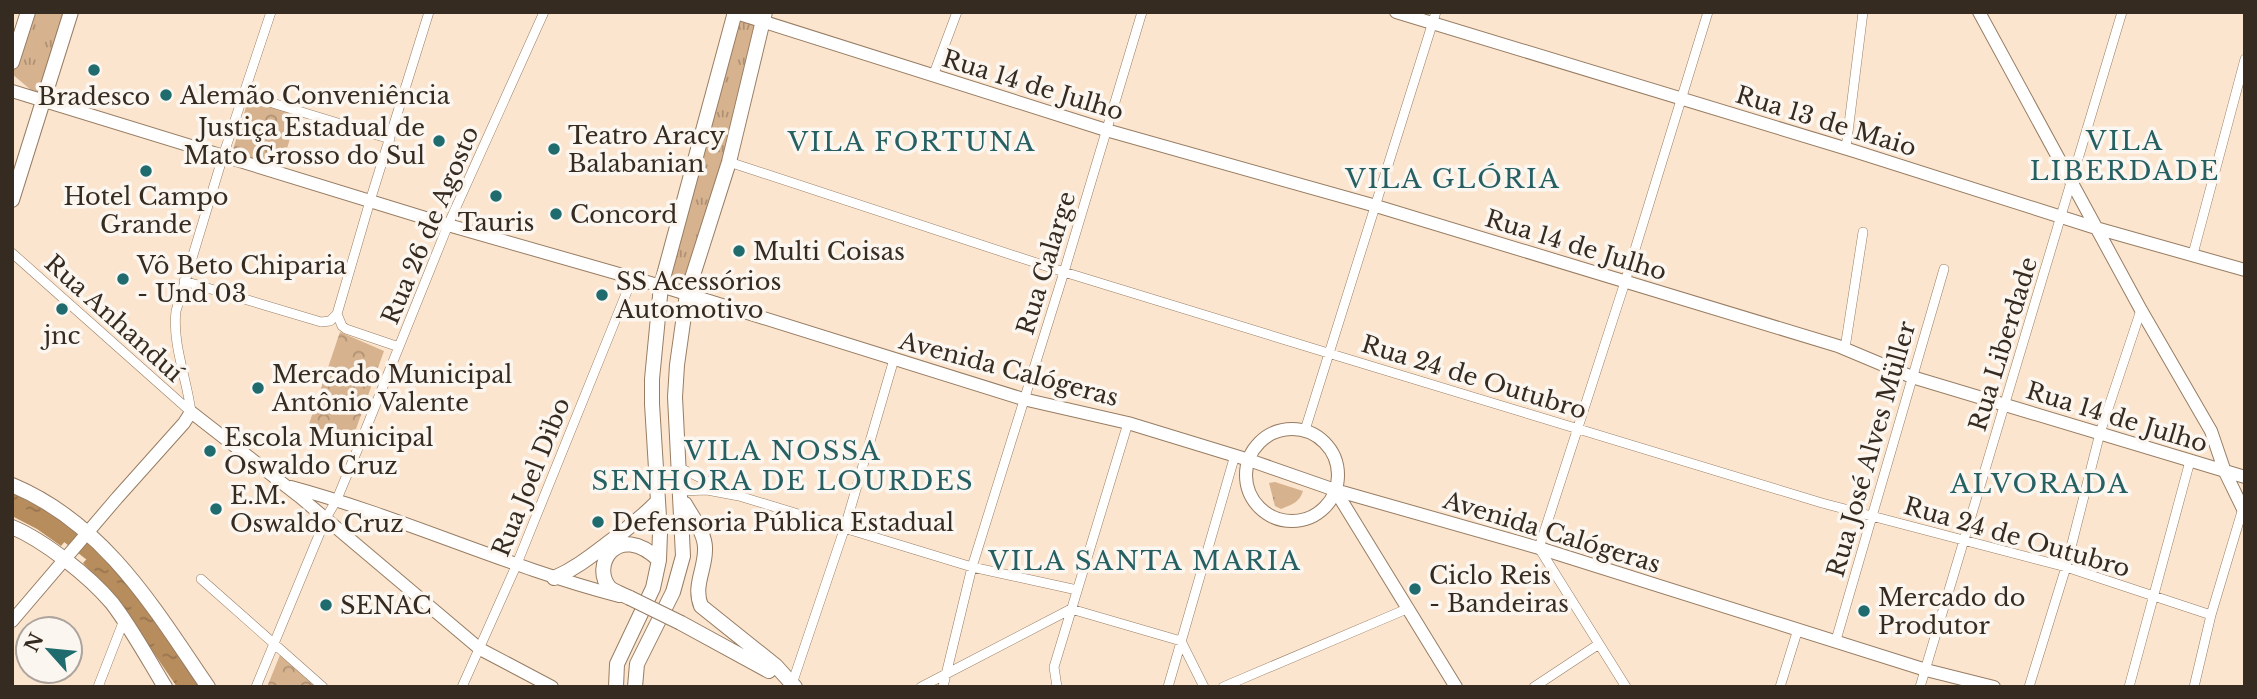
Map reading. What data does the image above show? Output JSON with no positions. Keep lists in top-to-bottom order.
{
  "streets": {
    "street": [
      "Rua 14 de Julho",
      "Rua 13 de Maio",
      "Rua 26 de Agosto",
      "Rua Calarge",
      "Rua Anhanduí",
      "Rua Liberdade",
      "Avenida Calógeras",
      "Rua 24 de Outubro",
      "Rua José Alves Müller",
      "Rua Joel Dibo"
    ]
  },
  "crossings": [
    ["Rua 14 de Julho", "Rua Calarge"],
    ["Rua 14 de Julho", "Rua Liberdade"],
    ["Rua 14 de Julho", "Rua José Alves Müller"],
    ["Rua 13 de Maio", "Rua Liberdade"],
    ["Rua 26 de Agosto", "Avenida Calógeras"],
    ["Rua Calarge", "Avenida Calógeras"],
    ["Rua Calarge", "Rua 24 de Outubro"],
    ["Rua Liberdade", "Avenida Calógeras"],
    ["Rua Liberdade", "Rua 24 de Outubro"],
    ["Avenida Calógeras", "Rua José Alves Müller"],
    ["Avenida Calógeras", "Rua Joel Dibo"],
    ["Rua 24 de Outubro", "Rua José Alves Müller"]
  ],
  "districts": [
    "VILA LIBERDADE",
    "VILA FORTUNA",
    "VILA GLÓRIA",
    "VILA NOSSA SENHORA DE LOURDES",
    "ALVORADA",
    "VILA SANTA MARIA"
  ],
  "places": [
    "Bradesco",
    "Alemão Conveniência",
    "Justiça Estadual de Mato Grosso do Sul",
    "Teatro Aracy Balabanian",
    "Hotel Campo Grande",
    "Tauris",
    "Concord",
    "Multi Coisas",
    "Vô Beto Chiparia - Und 03",
    "SS Acessórios Automotivo",
    "jnc",
    "Mercado Municipal Antônio Valente",
    "Escola Municipal Oswaldo Cruz",
    "E.M. Oswaldo Cruz",
    "Defensoria Pública Estadual",
    "Ciclo Reis - Bandeiras",
    "SENAC",
    "Mercado do Produtor"
  ],
  "north": "top left"
}
